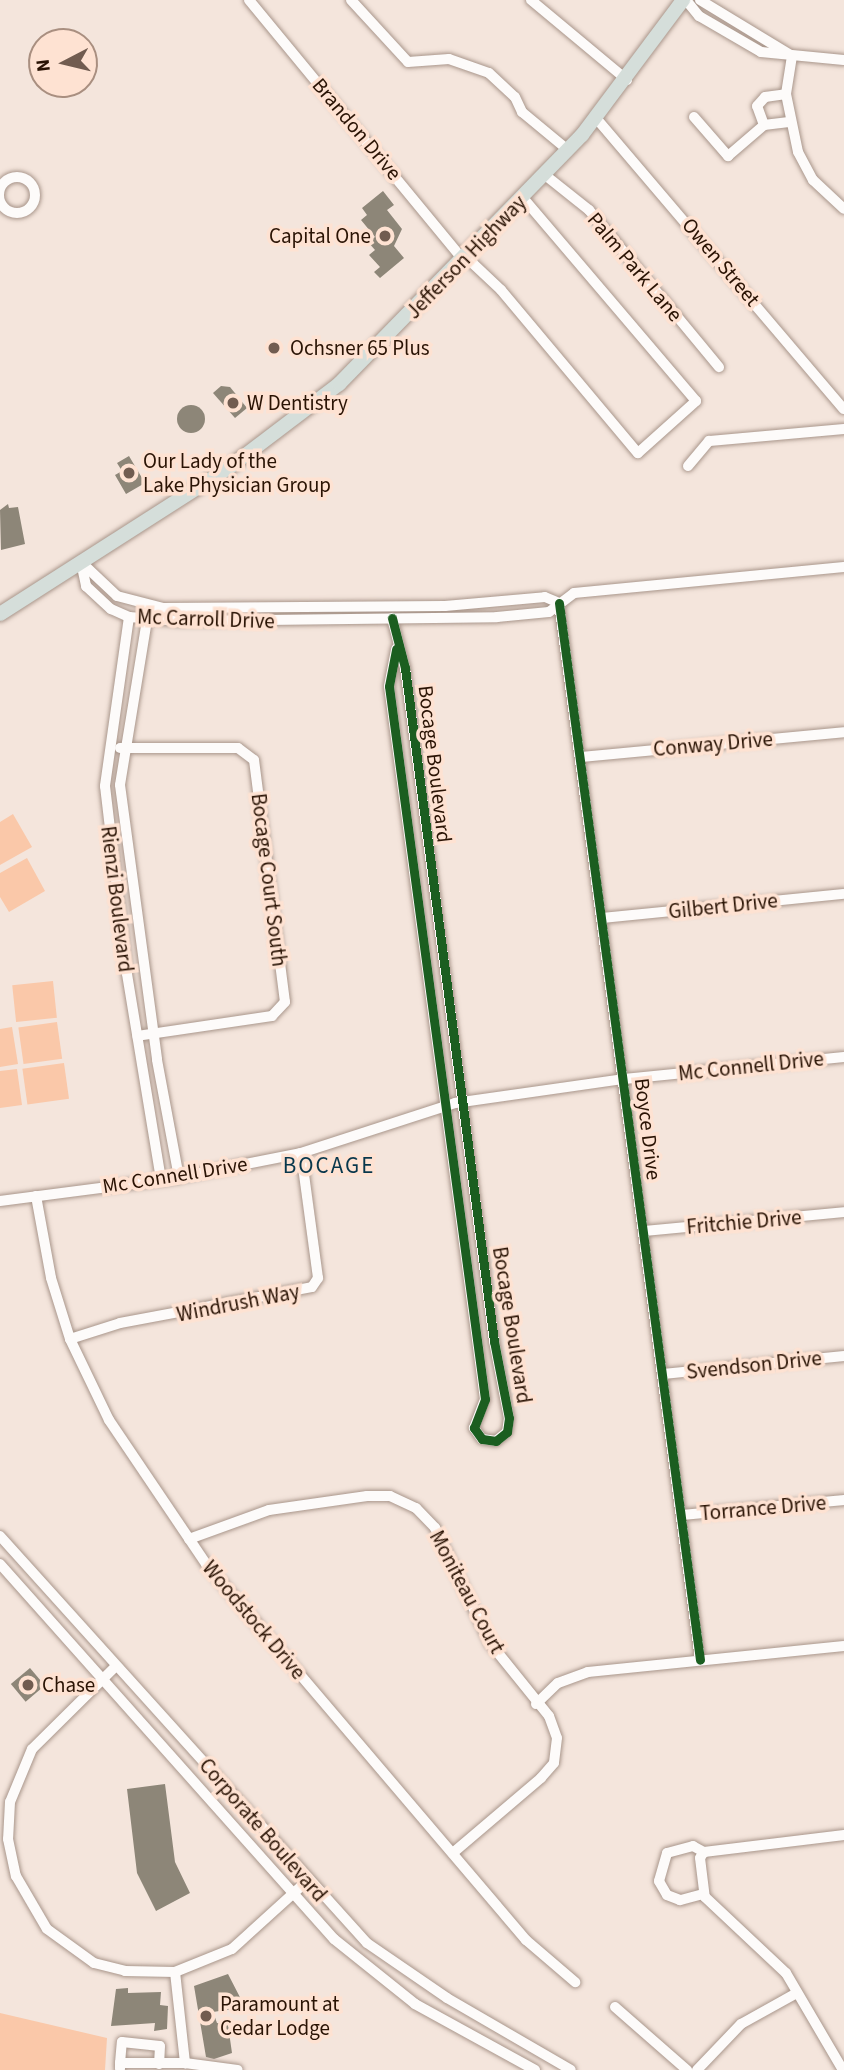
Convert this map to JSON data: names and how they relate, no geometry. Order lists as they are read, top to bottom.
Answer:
{
  "streets": {
    "main road": ["Jefferson Highway"],
    "street": [
      "Brandon Drive",
      "Owen Street",
      "Palm Park Lane",
      "Mc Carroll Drive",
      "Conway Drive",
      "Bocage Boulevard",
      "Bocage Court South",
      "Rienzi Boulevard",
      "Gilbert Drive",
      "Mc Connell Drive",
      "Boyce Drive",
      "Fritchie Drive",
      "Windrush Way",
      "Svendson Drive",
      "Torrance Drive",
      "Moniteau Court",
      "Woodstock Drive",
      "Corporate Boulevard"
    ]
  },
  "crossings": [
    ["Brandon Drive", "Jefferson Highway"],
    ["Jefferson Highway", "Owen Street"],
    ["Jefferson Highway", "Palm Park Lane"],
    ["Jefferson Highway", "Mc Carroll Drive"],
    ["Mc Carroll Drive", "Bocage Boulevard"],
    ["Mc Carroll Drive", "Rienzi Boulevard"],
    ["Mc Carroll Drive", "Boyce Drive"],
    ["Conway Drive", "Boyce Drive"],
    ["Bocage Boulevard", "Mc Connell Drive"],
    ["Bocage Court South", "Rienzi Boulevard"],
    ["Rienzi Boulevard", "Mc Connell Drive"],
    ["Gilbert Drive", "Boyce Drive"],
    ["Mc Connell Drive", "Boyce Drive"],
    ["Mc Connell Drive", "Windrush Way"],
    ["Mc Connell Drive", "Woodstock Drive"],
    ["Boyce Drive", "Fritchie Drive"],
    ["Boyce Drive", "Svendson Drive"],
    ["Boyce Drive", "Torrance Drive"],
    ["Windrush Way", "Woodstock Drive"],
    ["Moniteau Court", "Woodstock Drive"]
  ],
  "districts": ["BOCAGE"],
  "places": [
    "Capital One",
    "Ochsner 65 Plus",
    "W Dentistry",
    "Our Lady of the Lake Physician Group",
    "Chase",
    "Paramount at Cedar Lodge"
  ],
  "north": "left"
}
